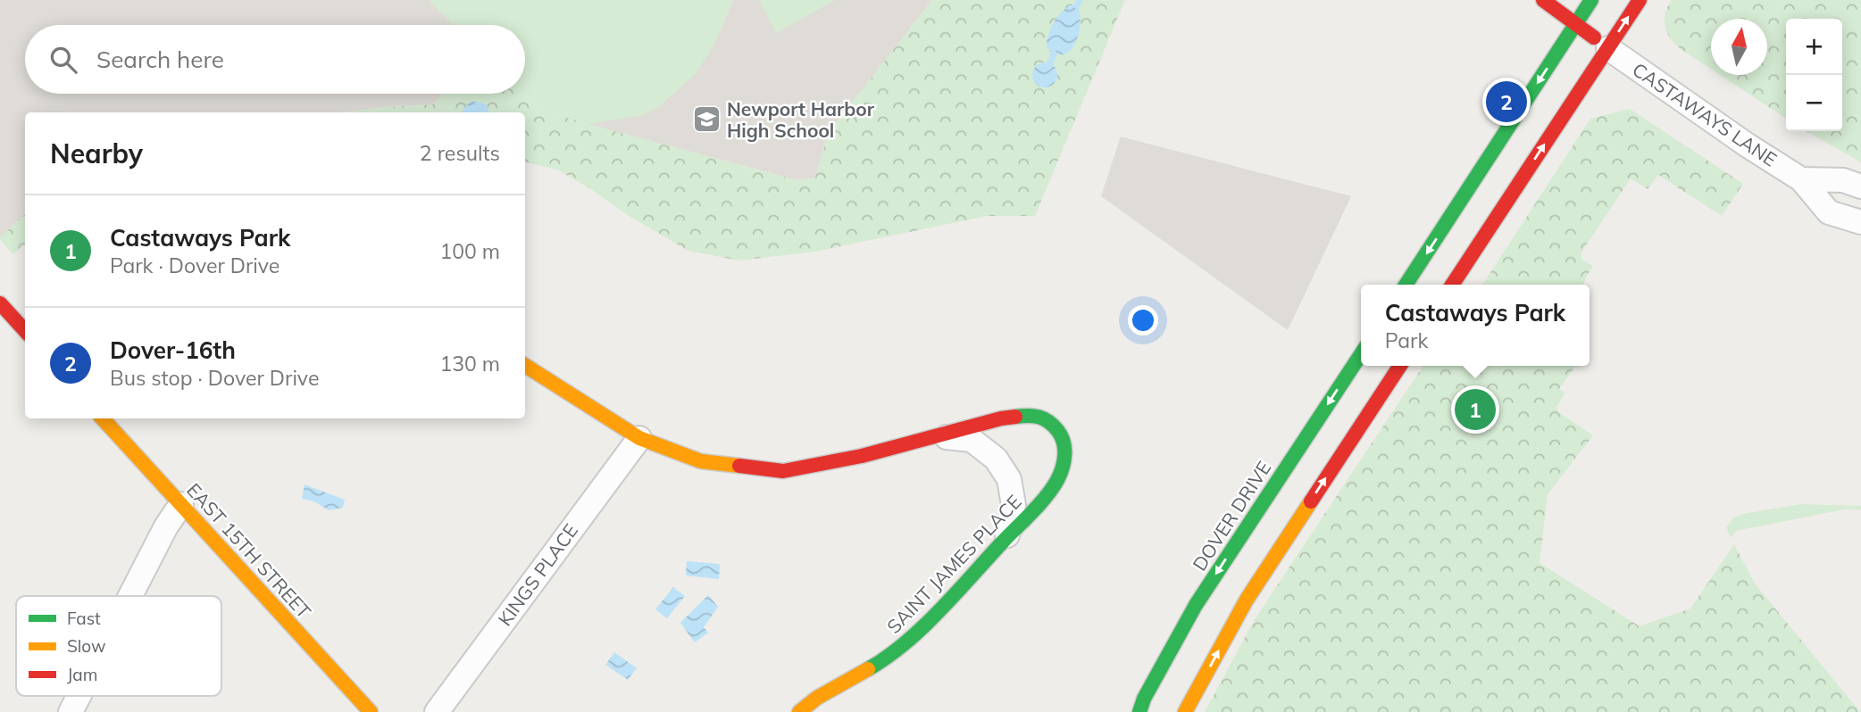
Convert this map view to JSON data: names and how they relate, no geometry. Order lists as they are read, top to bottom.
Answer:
{
  "streets": {
    "street": [
      "CASTAWAYS LANE",
      "DOVER DRIVE",
      "EAST 15TH STREET",
      "SAINT JAMES PLACE",
      "KINGS PLACE"
    ]
  },
  "places": {
    "school or university": ["Newport Harbor High School"]
  },
  "legend": ["Fast", "Slow", "Jam"],
  "north": "top",
  "page": {
    "map_buttons": ["+", "−"],
    "search": "Search here",
    "pins": ["2", "1"],
    "heading": ["Nearby", "2 results"],
    "list": [
      {
        "mark": "1",
        "name": "Castaways Park",
        "note": "Park · Dover Drive",
        "value": "100 m"
      },
      {
        "mark": "2",
        "name": "Dover-16th",
        "note": "Bus stop · Dover Drive",
        "value": "130 m"
      }
    ],
    "popup": ["Castaways Park", "Park"]
  }
}
